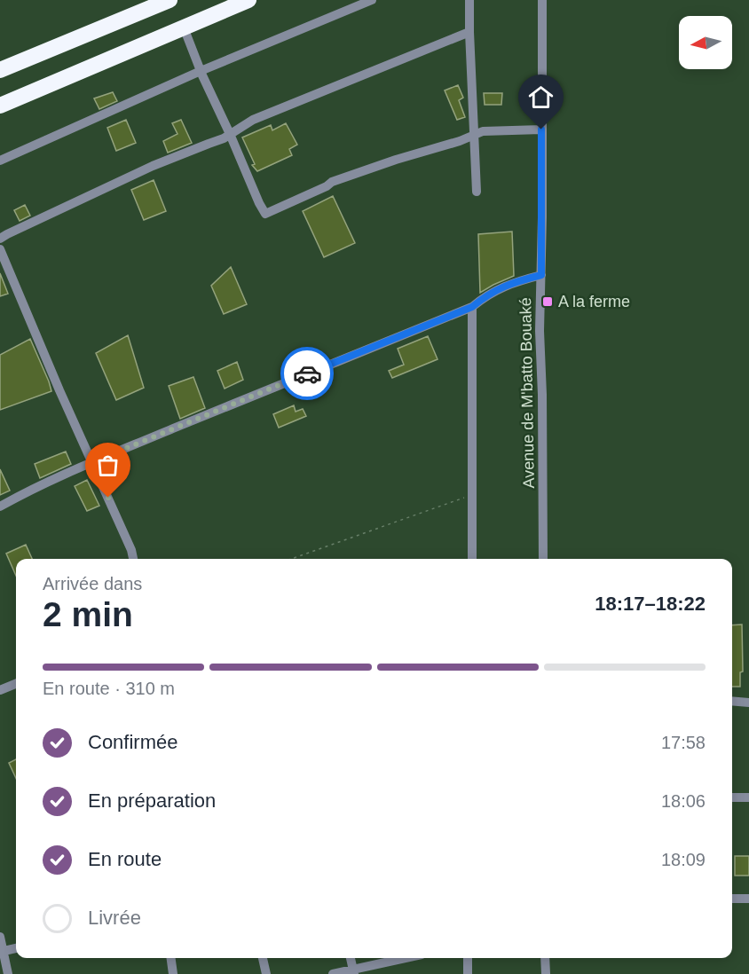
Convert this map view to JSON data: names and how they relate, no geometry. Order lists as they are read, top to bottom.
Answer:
{
  "streets": {
    "street": ["Avenue de M'batto Bouaké"]
  },
  "places": {
    "transit": ["A la ferme"]
  },
  "north": "left",
  "page": {
    "heading": ["2 min", "Arrivée dans", "18:17–18:22"],
    "bar": "En route · 310 m",
    "list": [
      ["Confirmée", "17:58"],
      ["En préparation", "18:06"],
      ["En route", "18:09"],
      "Livrée"
    ]
  }
}
